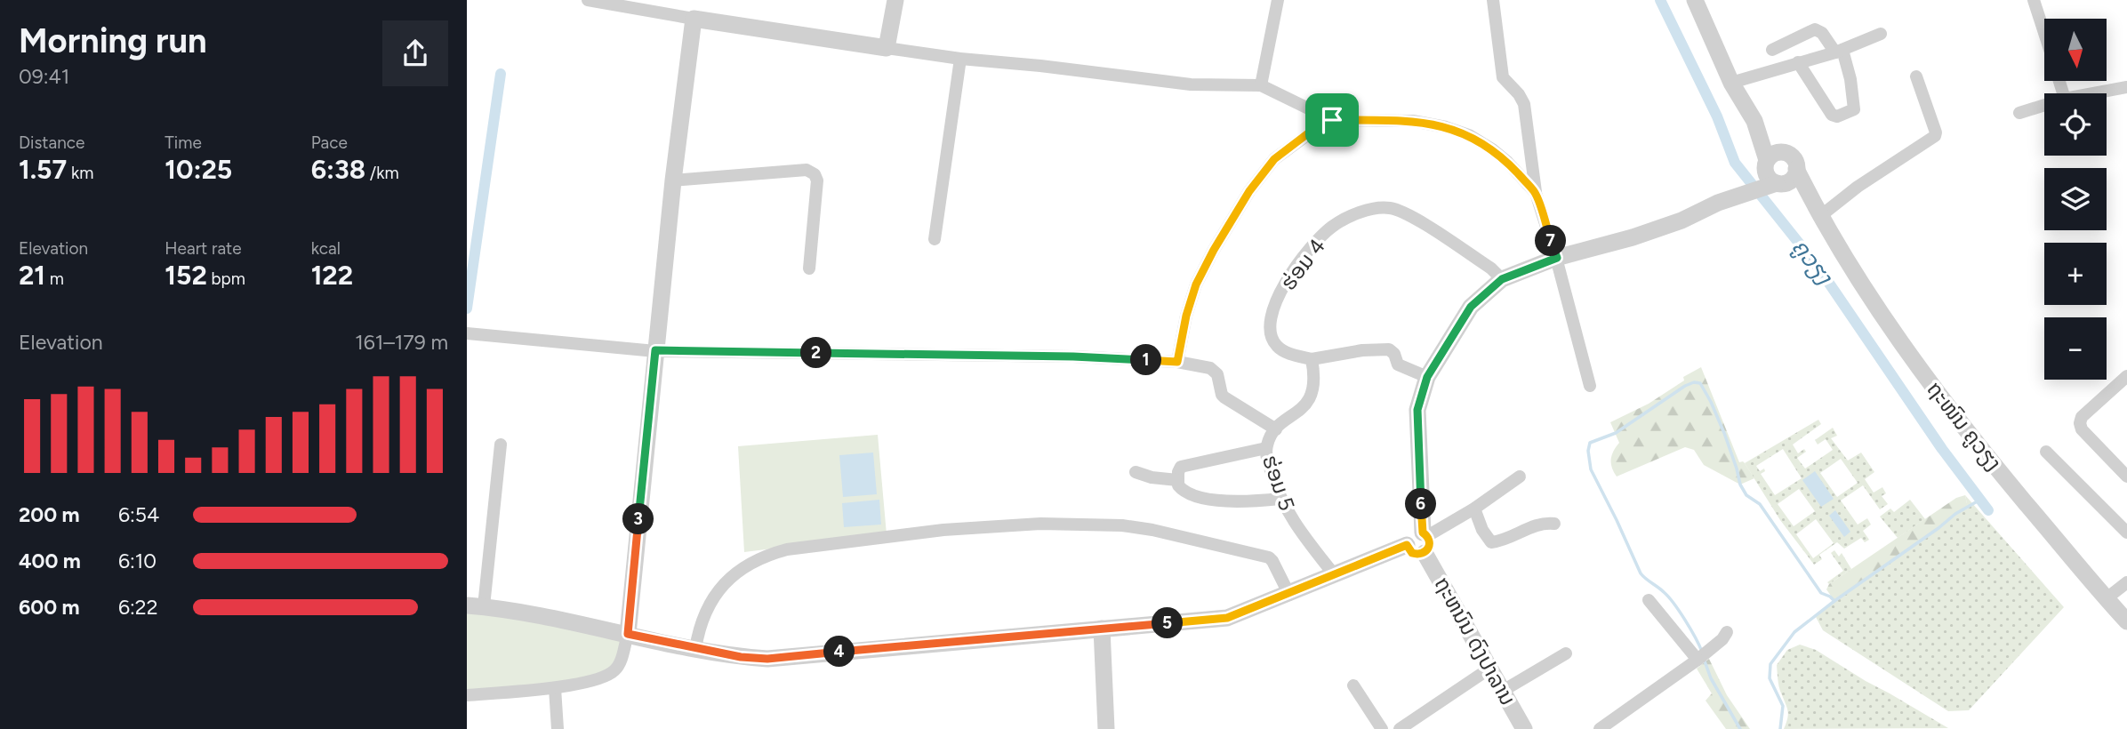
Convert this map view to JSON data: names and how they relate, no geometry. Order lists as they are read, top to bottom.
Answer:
{
  "streets": {
    "street": [
      "ຮ່ອມ 4",
      "ຖະໜົນ ຄູວຽງ",
      "ຮ່ອມ 5",
      "ຖະຫນົນ ດົງປາລານ"
    ]
  },
  "crossings": [
    ["ຮ່ອມ 4", "ຮ່ອມ 5"],
    ["ຮ່ອມ 4", "ຖະຫນົນ ດົງປາລານ"],
    ["ຖະໜົນ ຄູວຽງ", "ຖະຫນົນ ດົງປາລານ"]
  ],
  "water": ["ຄູວຽງ"],
  "north": "bottom",
  "page": {
    "heading": ["Morning run", "09:41"],
    "map_buttons": ["+", "−"],
    "stats": [
      ["Distance", "1.57 km"],
      ["Time", "10:25"],
      ["Pace", "6:38 /km"],
      ["Elevation", "21 m"],
      ["Heart rate", "152 bpm"],
      ["kcal", "122"]
    ],
    "pins": [
      "7",
      "2",
      "1",
      "6",
      "3",
      "5",
      "4"
    ],
    "chart": ["Elevation", "161–179 m"],
    "list": [
      {
        "name": "200 m",
        "note": "6:54"
      },
      {
        "name": "400 m",
        "note": "6:10"
      },
      {
        "name": "600 m",
        "note": "6:22"
      }
    ]
  }
}
